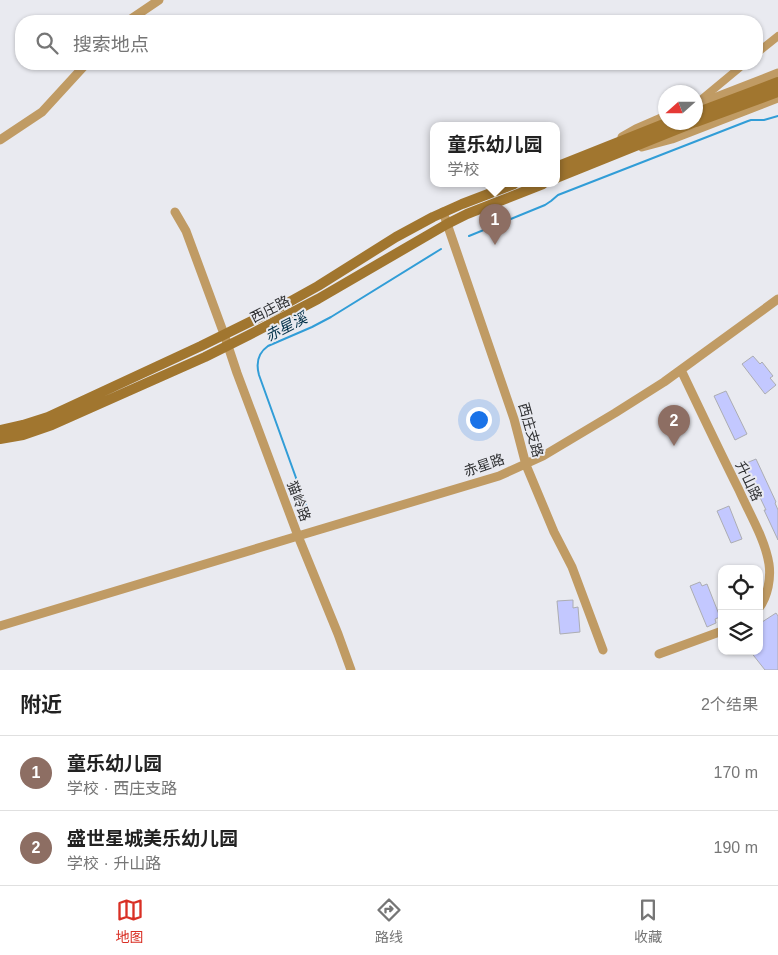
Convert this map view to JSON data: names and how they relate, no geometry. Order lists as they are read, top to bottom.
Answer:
{
  "streets": {
    "main road": ["西庄路"],
    "street": [
      "西庄支路",
      "赤星路",
      "升山路",
      "猫岭路"
    ]
  },
  "crossings": [
    ["西庄路", "西庄支路"],
    ["西庄路", "猫岭路"],
    ["西庄支路", "赤星路"],
    ["赤星路", "升山路"],
    ["赤星路", "猫岭路"]
  ],
  "water": ["赤星溪"],
  "north": "left",
  "page": {
    "search": "搜索地点",
    "popup": ["童乐幼儿园", "学校"],
    "pins": ["1", "2"],
    "heading": ["附近", "2个结果"],
    "list": [
      {
        "mark": "1",
        "name": "童乐幼儿园",
        "note": "学校 · 西庄支路",
        "value": "170 m"
      },
      {
        "mark": "2",
        "name": "盛世星城美乐幼儿园",
        "note": "学校 · 升山路",
        "value": "190 m"
      }
    ],
    "nav": ["地图", "路线", "收藏"]
  }
}
